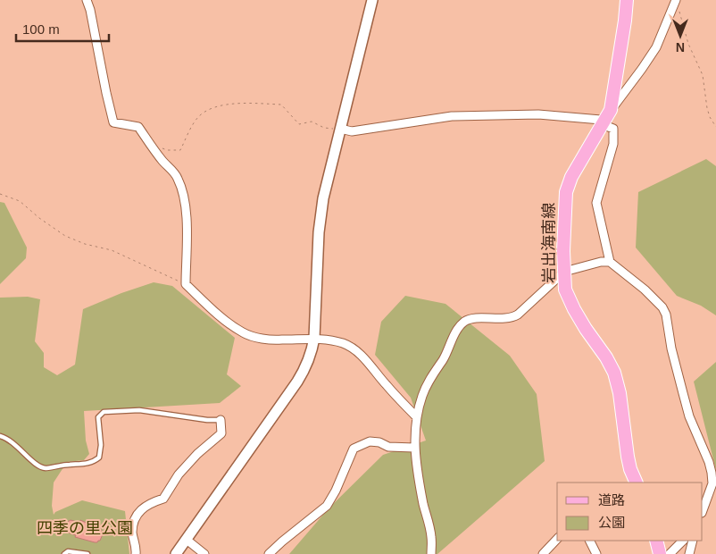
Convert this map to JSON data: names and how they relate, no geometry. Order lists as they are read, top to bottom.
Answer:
{
  "streets": {
    "main road": ["岩出海南線"]
  },
  "parks": ["四季の里公園"],
  "legend": ["道路", "公園"],
  "scale_bar": "100 m",
  "north": "bottom"
}
